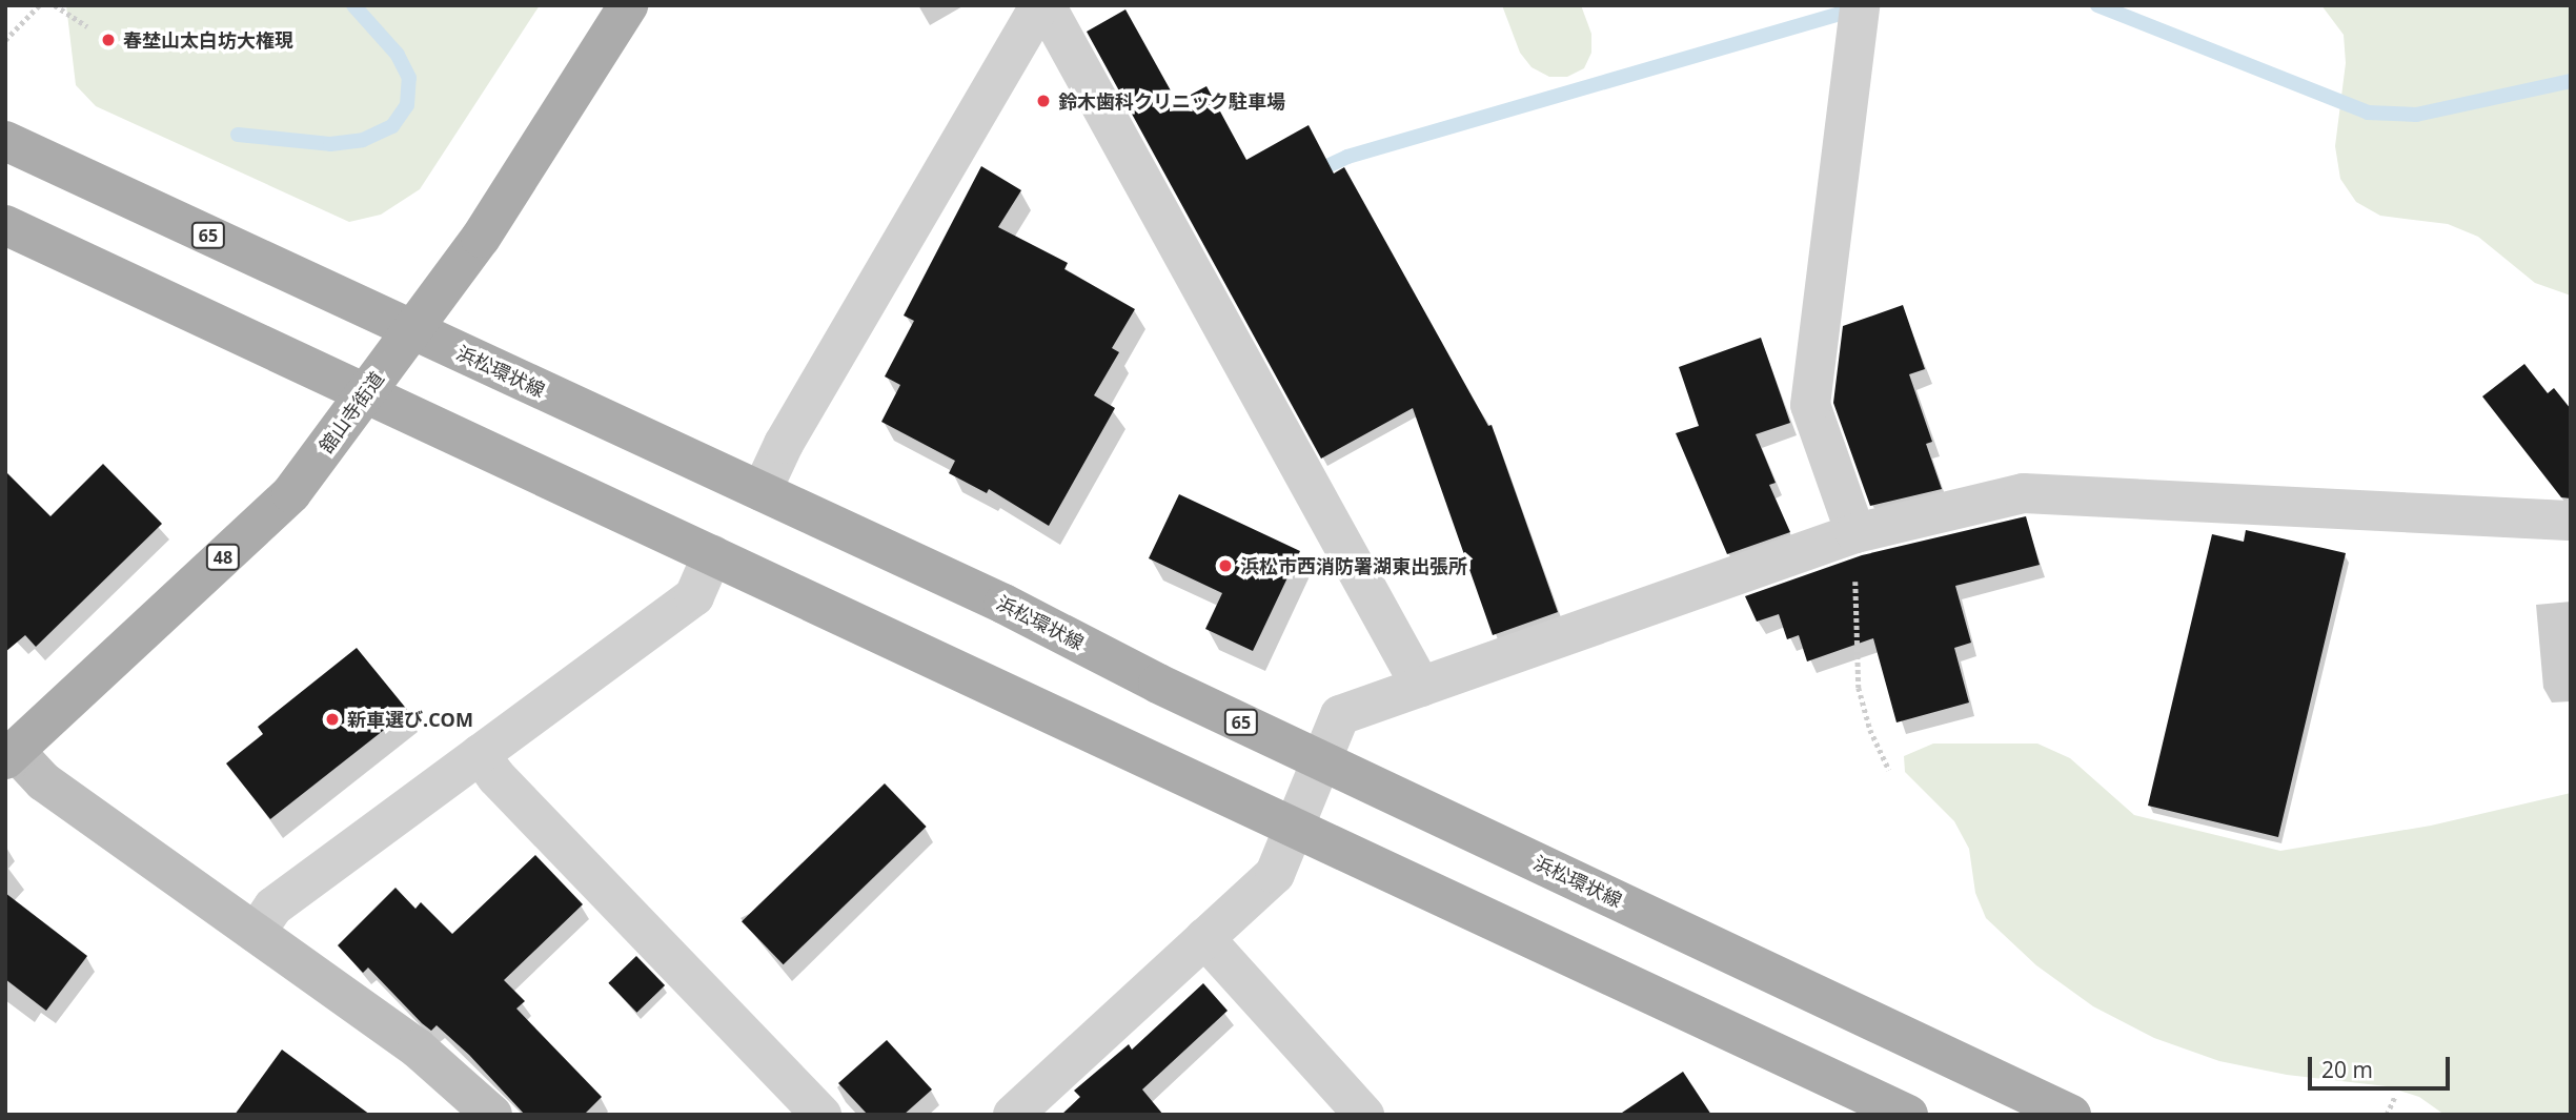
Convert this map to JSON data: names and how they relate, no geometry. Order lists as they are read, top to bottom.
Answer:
{
  "streets": {
    "main road": [
      "65",
      "浜松環状線",
      "舘山寺街道",
      "48"
    ]
  },
  "crossings": [
    ["浜松環状線", "舘山寺街道"]
  ],
  "places": [
    "春埜山太白坊大権現",
    "鈴木歯科クリニック駐車場",
    "浜松市西消防署湖東出張所",
    "新車選び.COM"
  ],
  "scale_bar": "20 m"
}
